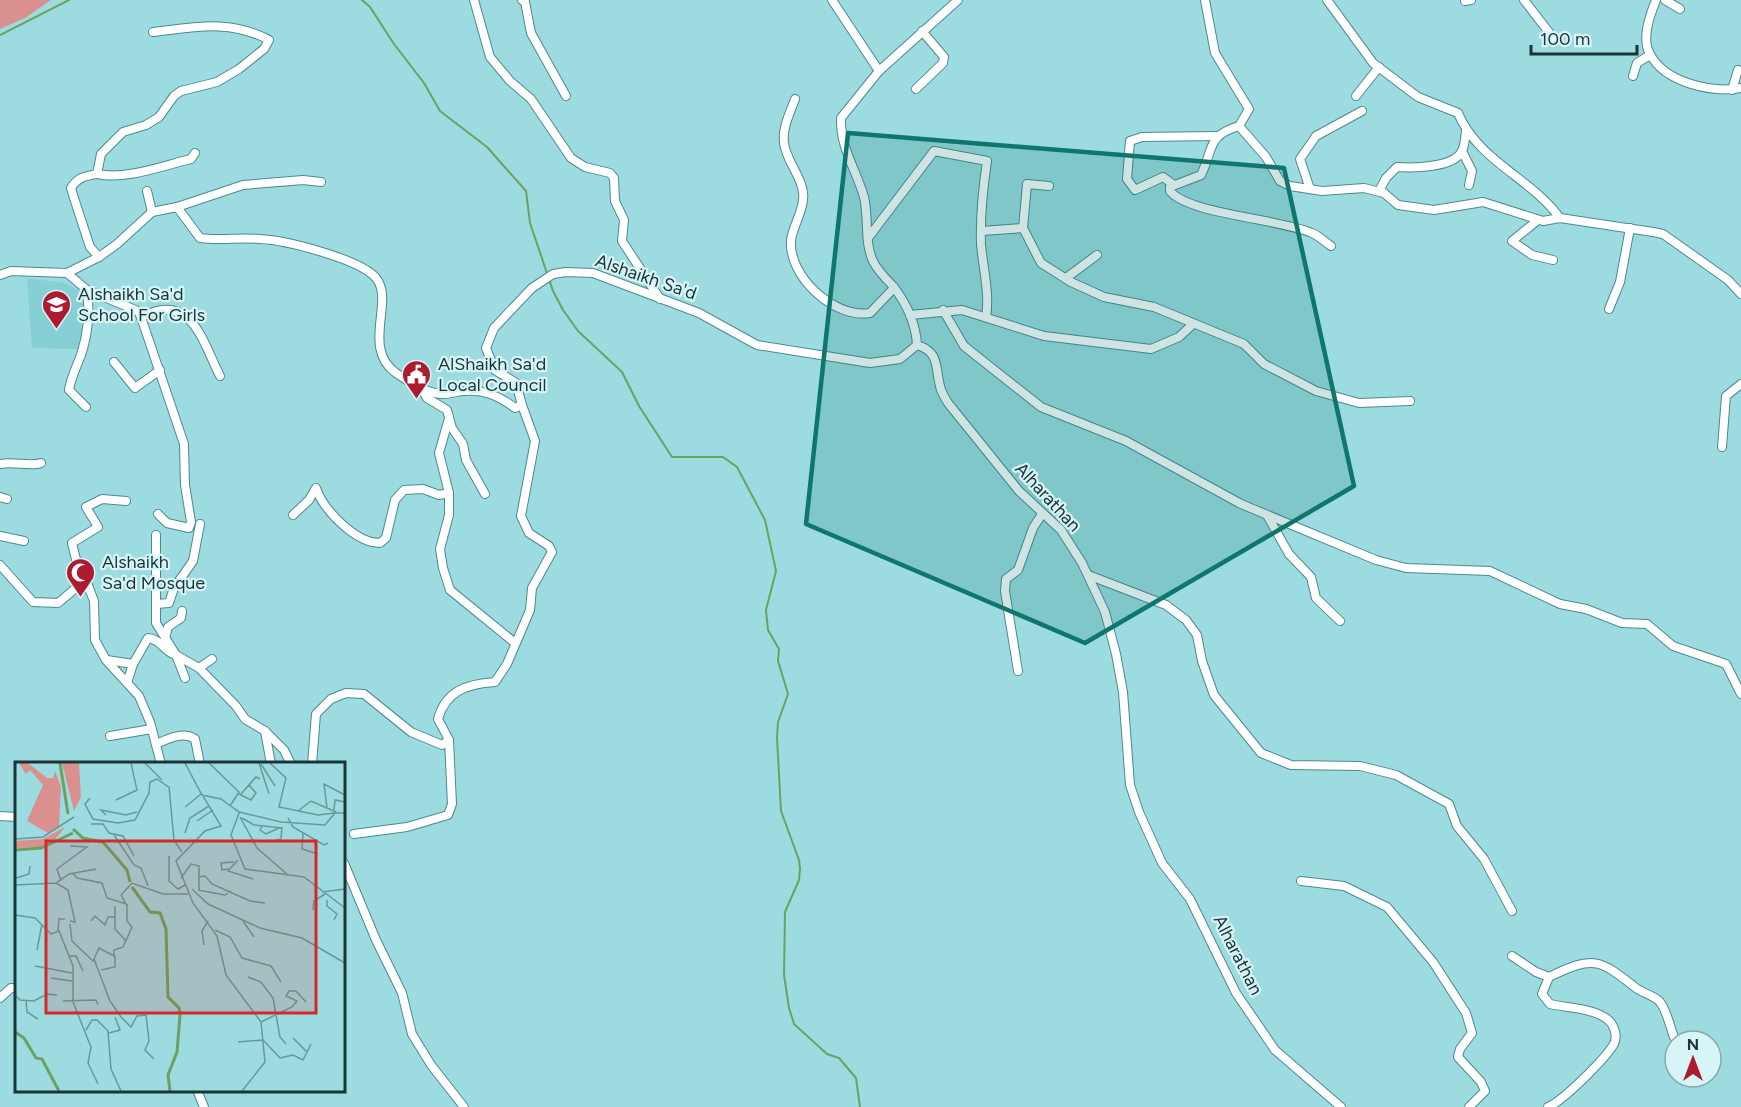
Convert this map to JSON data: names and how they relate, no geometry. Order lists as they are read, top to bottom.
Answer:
{
  "streets": {
    "street": ["Alshaikh Sa'd", "Alharathan"]
  },
  "crossings": [
    ["Alshaikh Sa'd", "Alharathan"]
  ],
  "places": {
    "school or university": ["Alshaikh Sa'd School For Girls"],
    "public building": ["AlShaikh Sa'd Local Council"],
    "mosque": ["Alshaikh Sa'd Mosque"]
  },
  "scale_bar": "100 m",
  "north": "top"
}
